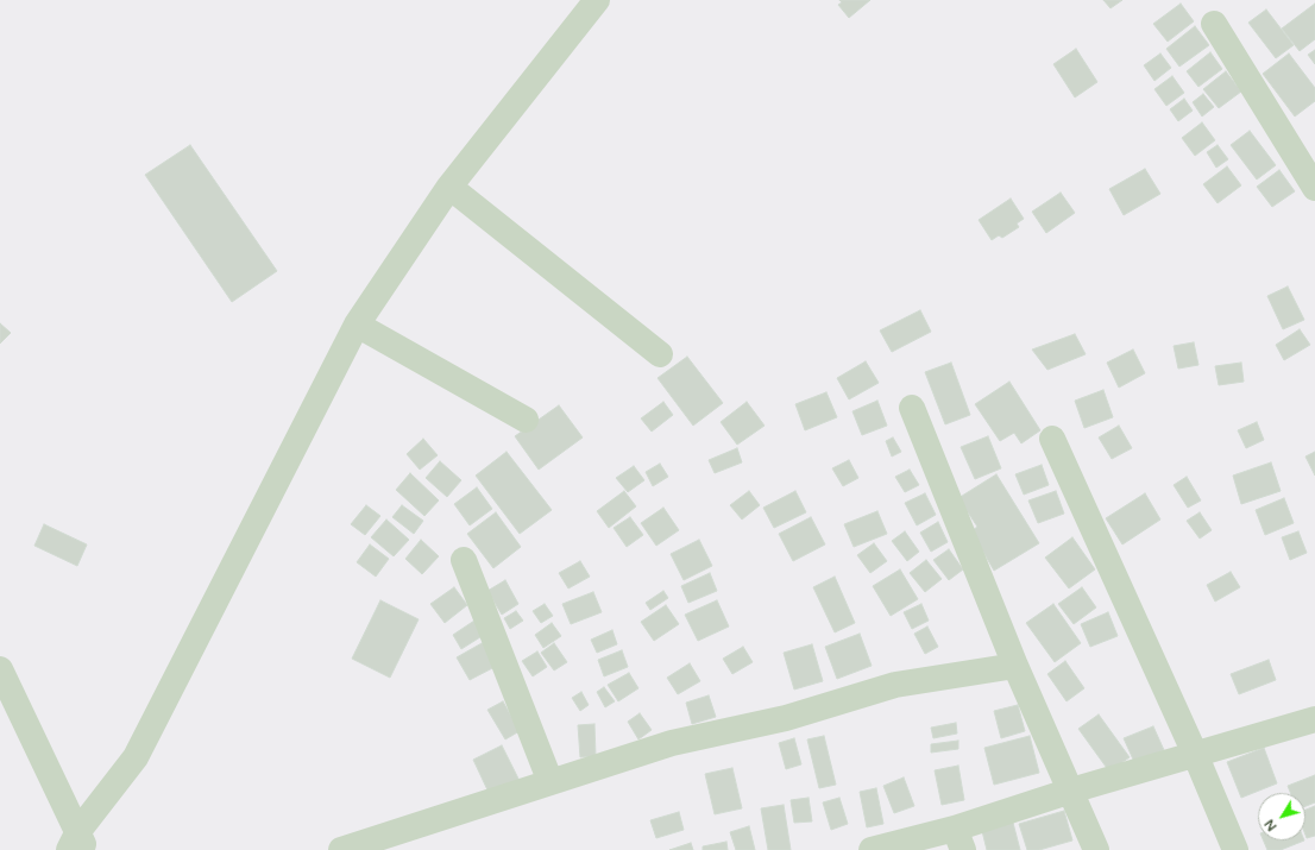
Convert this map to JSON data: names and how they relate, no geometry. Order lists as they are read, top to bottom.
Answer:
{
  "north": "bottom left"
}
